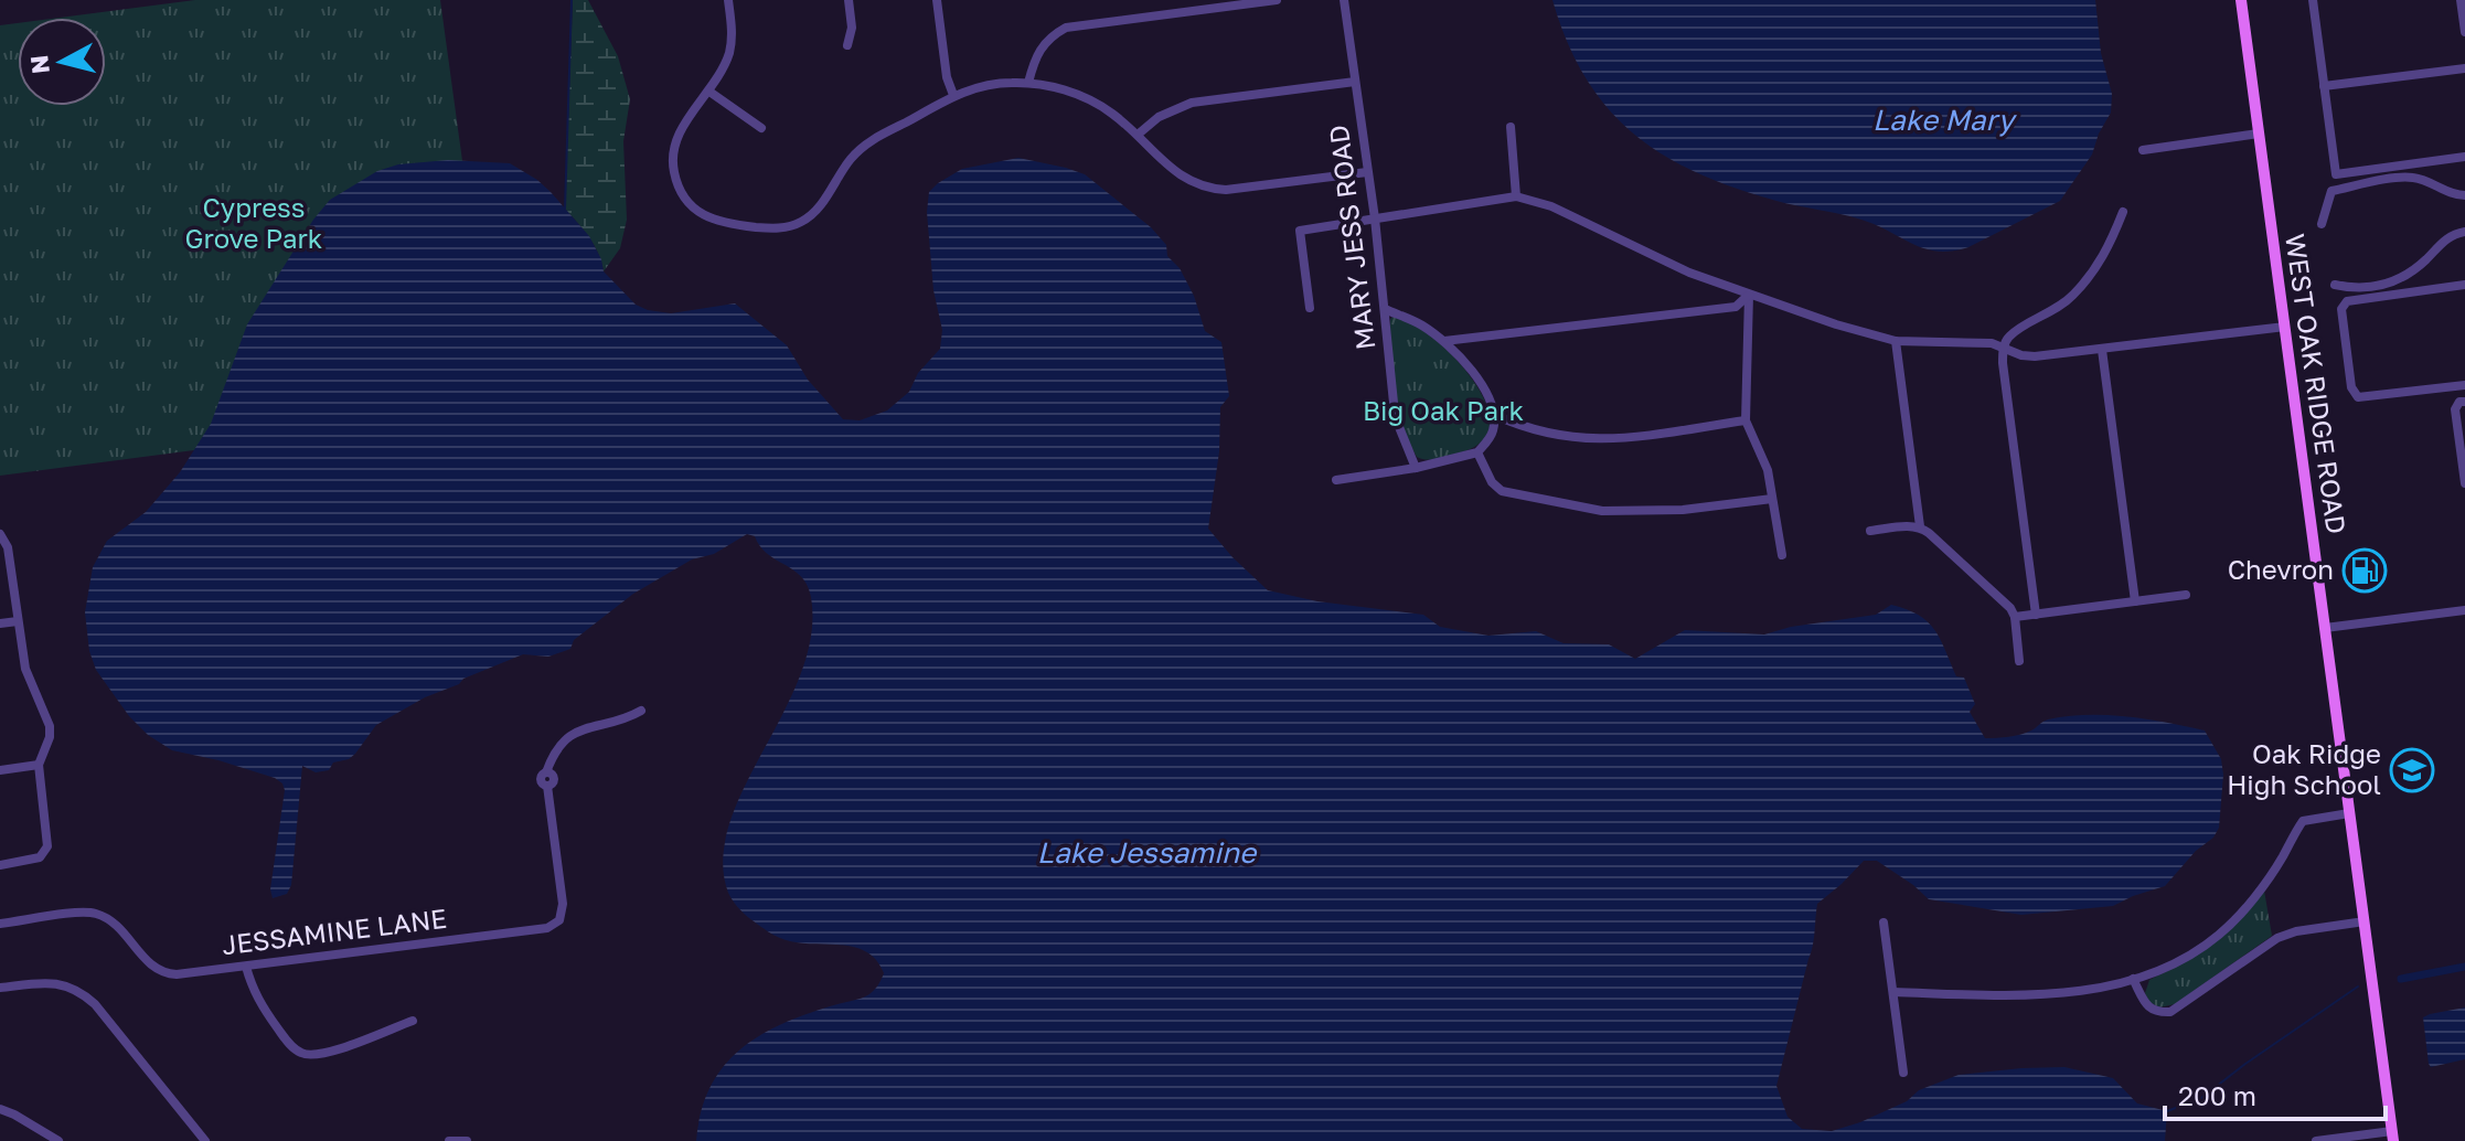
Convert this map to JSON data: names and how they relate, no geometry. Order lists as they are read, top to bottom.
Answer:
{
  "streets": {
    "main road": ["WEST OAK RIDGE ROAD"],
    "street": ["MARY JESS ROAD", "JESSAMINE LANE"]
  },
  "water": ["Lake Mary", "Lake Jessamine"],
  "parks": ["Cypress Grove Park", "Big Oak Park"],
  "places": {
    "fuel station": ["Chevron"],
    "school or university": ["Oak Ridge High School"]
  },
  "scale_bar": "200 m",
  "north": "left"
}
